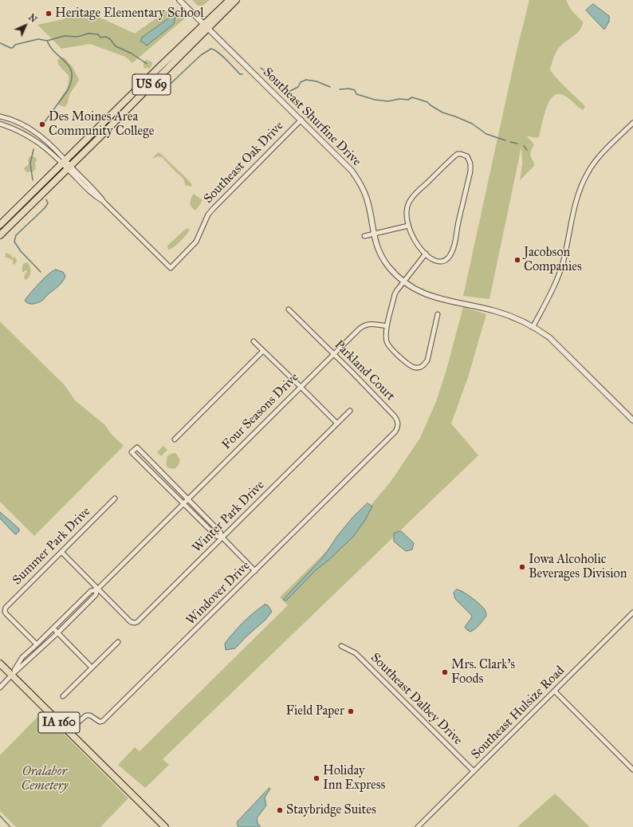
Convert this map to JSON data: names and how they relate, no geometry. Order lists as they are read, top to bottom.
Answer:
{
  "streets": {
    "main road": ["US 69", "IA 160"],
    "street": [
      "Southeast Shurfine Drive",
      "Southeast Oak Drive",
      "Parkland Court",
      "Four Seasons Drive",
      "Winter Park Drive",
      "Summer Park Drive",
      "Windover Drive",
      "Southeast Dalbey Drive",
      "Southeast Hulsize Road"
    ]
  },
  "crossings": [
    ["US 69", "Southeast Shurfine Drive"],
    ["US 69", "Southeast Oak Drive"],
    ["Southeast Shurfine Drive", "Southeast Oak Drive"],
    ["Parkland Court", "Four Seasons Drive"],
    ["Parkland Court", "Windover Drive"],
    ["Four Seasons Drive", "Winter Park Drive"],
    ["Four Seasons Drive", "Summer Park Drive"],
    ["Four Seasons Drive", "IA 160"],
    ["Windover Drive", "IA 160"],
    ["Southeast Dalbey Drive", "Southeast Hulsize Road"]
  ],
  "parks": ["Oralabor Cemetery"],
  "places": [
    "Heritage Elementary School",
    "Des Moines Area Community College",
    "Jacobson Companies",
    "Iowa Alcoholic Beverages Division",
    "Mrs. Clark's Foods",
    "Field Paper",
    "Holiday Inn Express",
    "Staybridge Suites"
  ],
  "north": "top right"
}
